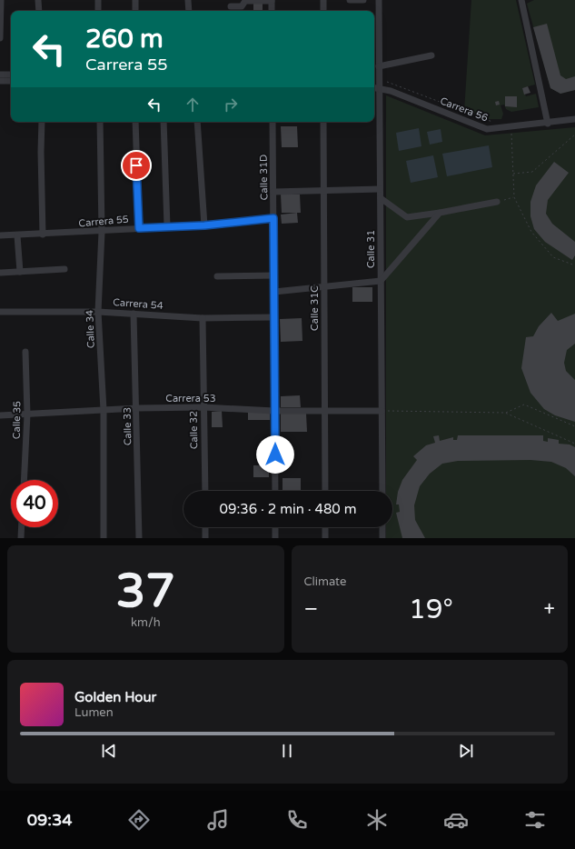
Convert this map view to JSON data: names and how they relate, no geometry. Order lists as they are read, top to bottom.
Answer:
{
  "streets": {
    "street": [
      "Carrera 56",
      "Calle 31D",
      "Carrera 55",
      "Calle 31",
      "Carrera 54",
      "Calle 31C",
      "Calle 34",
      "Carrera 53",
      "Calle 35",
      "Calle 33",
      "Calle 32"
    ]
  },
  "crossings": [
    ["Carrera 56", "Calle 31"],
    ["Calle 31D", "Carrera 55"],
    ["Calle 31D", "Carrera 54"],
    ["Calle 31D", "Carrera 53"],
    ["Carrera 55", "Calle 34"],
    ["Calle 31", "Carrera 53"],
    ["Carrera 54", "Calle 34"],
    ["Carrera 54", "Calle 33"],
    ["Carrera 54", "Calle 32"],
    ["Calle 31C", "Carrera 53"],
    ["Calle 34", "Carrera 53"],
    ["Carrera 53", "Calle 35"],
    ["Carrera 53", "Calle 33"],
    ["Carrera 53", "Calle 32"]
  ],
  "page": {
    "turn": ["260 m", "Carrera 55"],
    "limit": "40",
    "trip": "09:36 · 2 min · 480 m",
    "tile": [
      ["37", "km/h"],
      "Climate"
    ],
    "heat": ["−", "19°", "+"],
    "song": ["Golden Hour", "Lumen"],
    "tabs": "09:34"
  }
}
